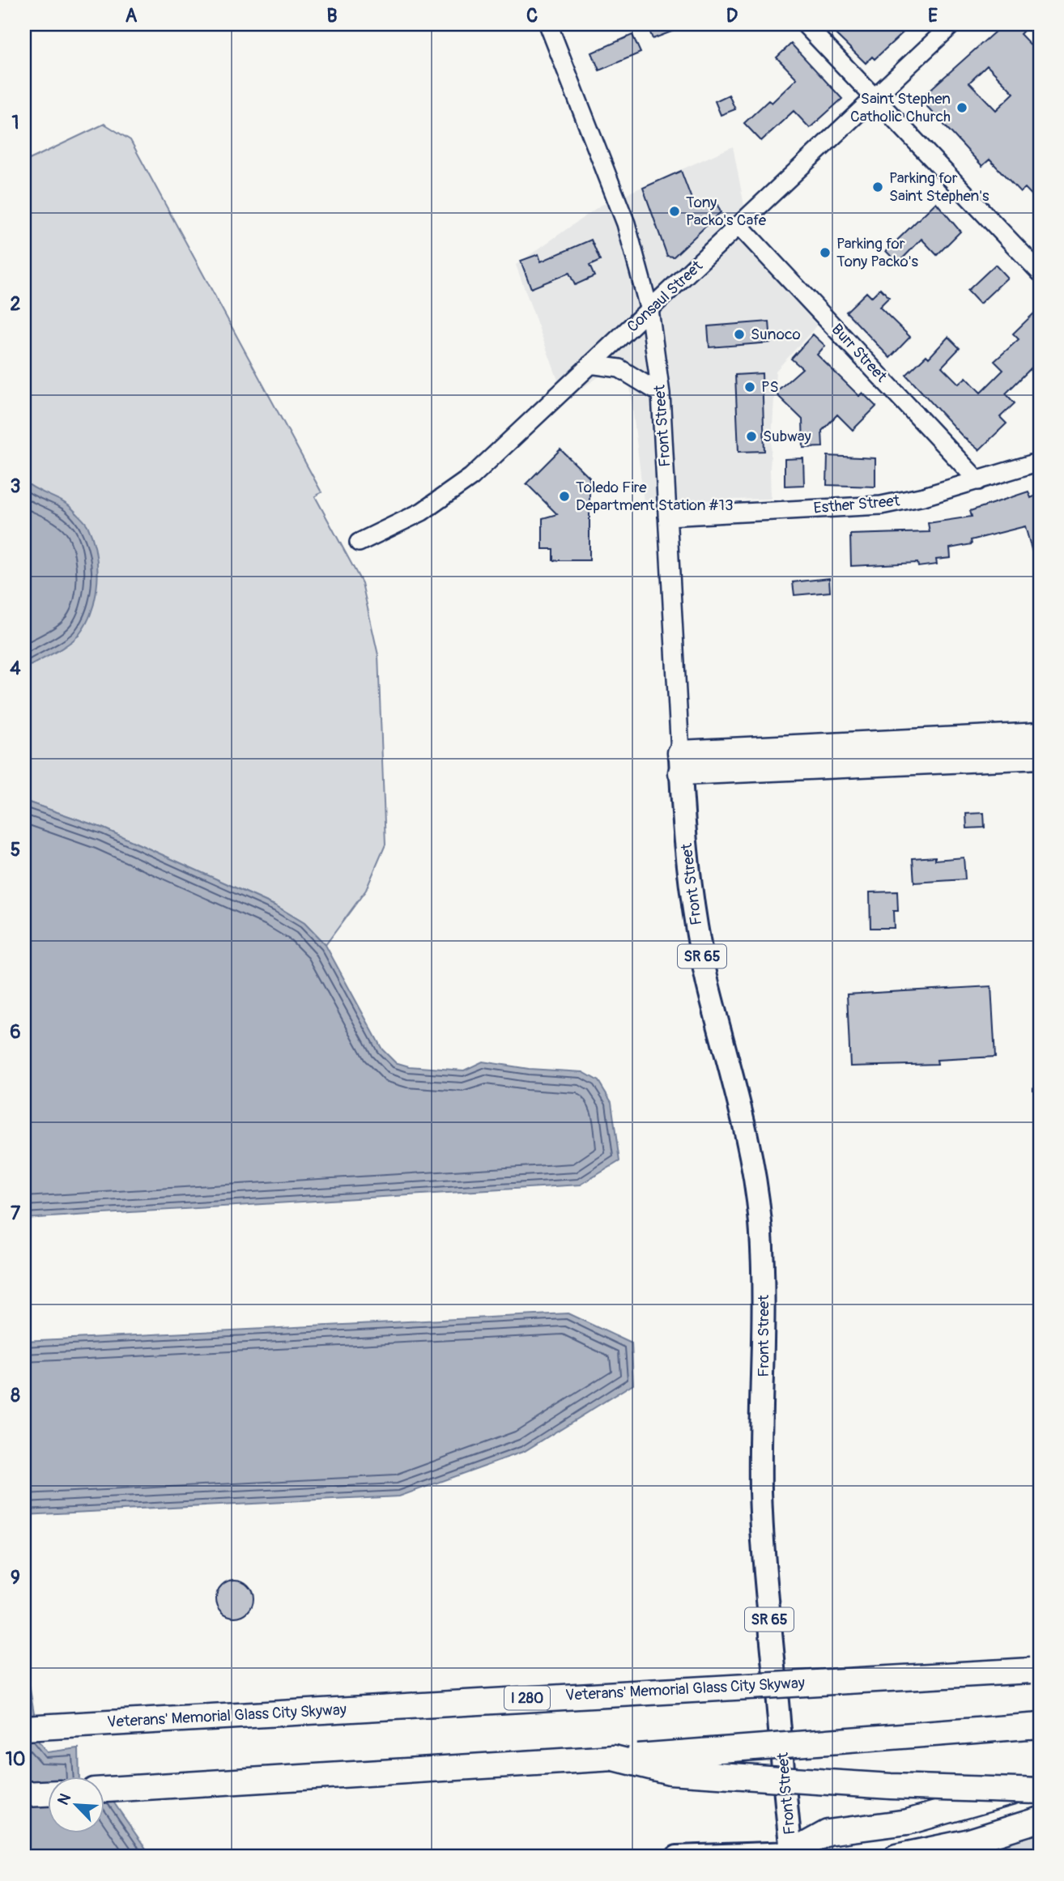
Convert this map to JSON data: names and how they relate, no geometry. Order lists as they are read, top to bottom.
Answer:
{
  "streets": {
    "highway": ["Veterans' Memorial Glass City Skyway", "I 280"],
    "main road": ["Front Street", "SR 65"],
    "street": ["Consaul Street", "Burr Street", "Esther Street"]
  },
  "crossings": [
    ["Consaul Street", "Burr Street"],
    ["Consaul Street", "Front Street"],
    ["Burr Street", "Esther Street"],
    ["Front Street", "Esther Street"]
  ],
  "places": [
    "Saint Stephen Catholic Church",
    "Parking for Saint Stephen's",
    "Tony Packo's Cafe",
    "Parking for Tony Packo's",
    "Sunoco",
    "PS",
    "Subway",
    "Toledo Fire Department Station #13"
  ],
  "north": "top left",
  "grid": {
    "columns": [
      "A",
      "B",
      "C",
      "D",
      "E"
    ],
    "rows": [
      "1",
      "2",
      "3",
      "4",
      "5",
      "6",
      "7",
      "8",
      "9",
      "10"
    ]
  }
}
